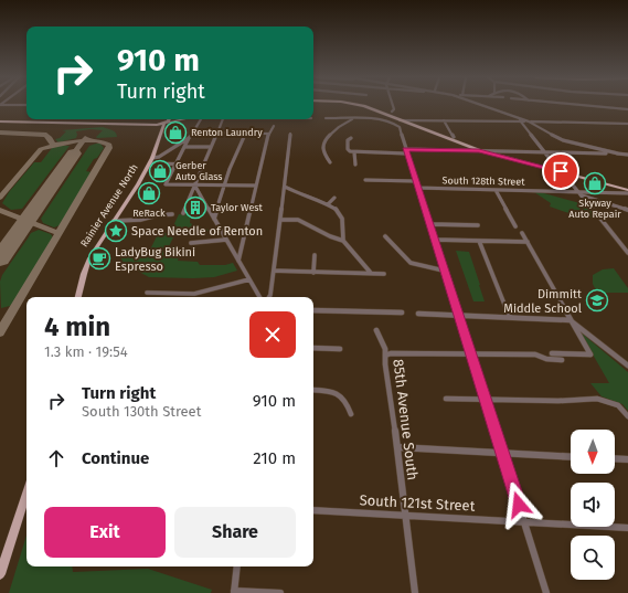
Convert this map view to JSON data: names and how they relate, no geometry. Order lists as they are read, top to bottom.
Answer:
{
  "streets": {
    "main road": ["Rainier Avenue North"],
    "street": ["South 128th Street", "85th Avenue South", "South 121st Street"]
  },
  "crossings": [
    ["85th Avenue South", "South 121st Street"]
  ],
  "places": {
    "shop": [
      "Renton Laundry",
      "Gerber Auto Glass",
      "Skyway Auto Repair",
      "ReRack"
    ],
    "building": ["Taylor West"],
    "place": ["Space Needle of Renton"],
    "cafe": ["LadyBug Bikini Espresso"],
    "school or university": ["Dimmitt Middle School"]
  },
  "north": "bottom",
  "page": {
    "turn": ["910 m", "Turn right"],
    "heading": ["4 min", "1.3 km · 19:54"],
    "list": [
      {
        "name": "Turn right",
        "note": "South 130th Street",
        "value": "910 m"
      },
      {
        "name": "Continue",
        "value": "210 m"
      }
    ],
    "buttons": ["Exit", "Share"]
  }
}
